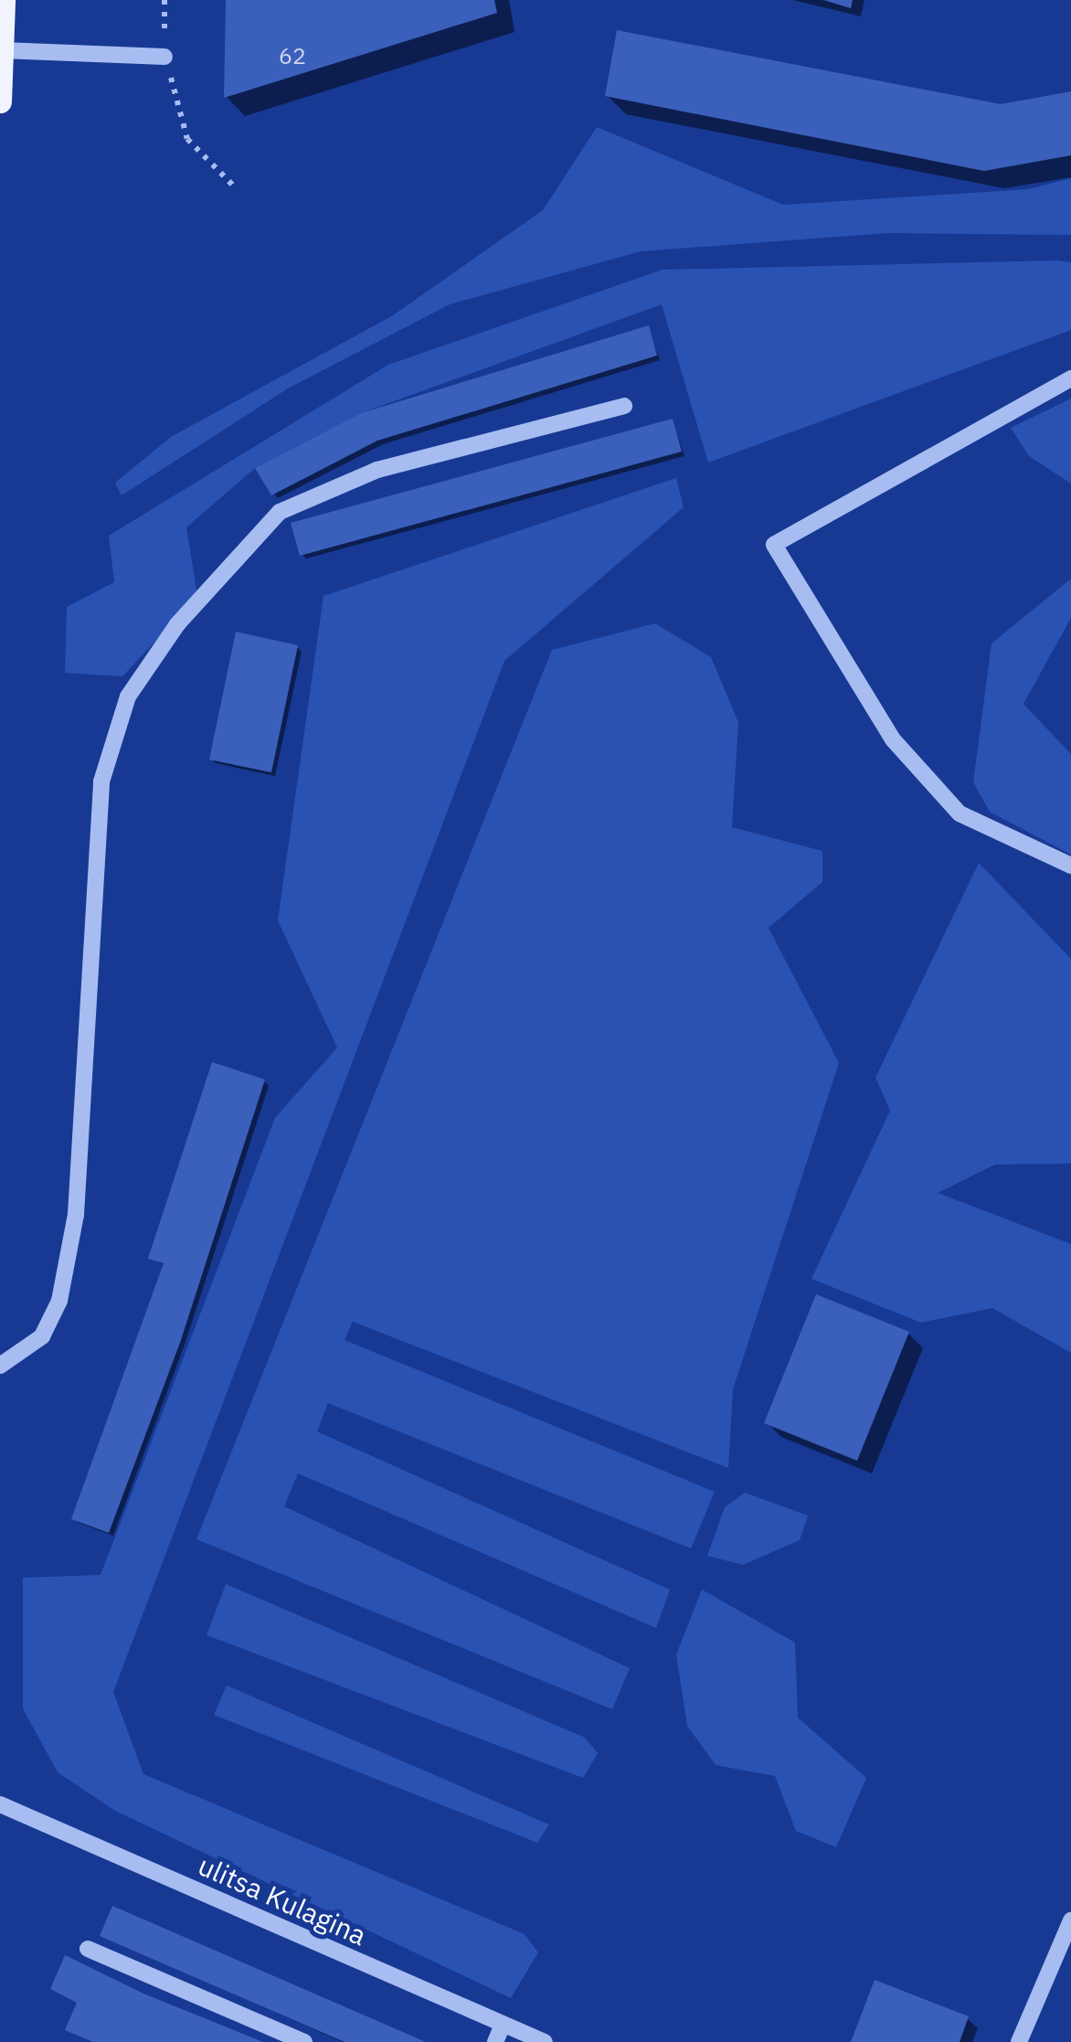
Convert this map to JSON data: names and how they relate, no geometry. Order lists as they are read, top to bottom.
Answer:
{
  "streets": {
    "street": ["ulitsa Kulagina"]
  },
  "house_numbers": ["62"]
}
